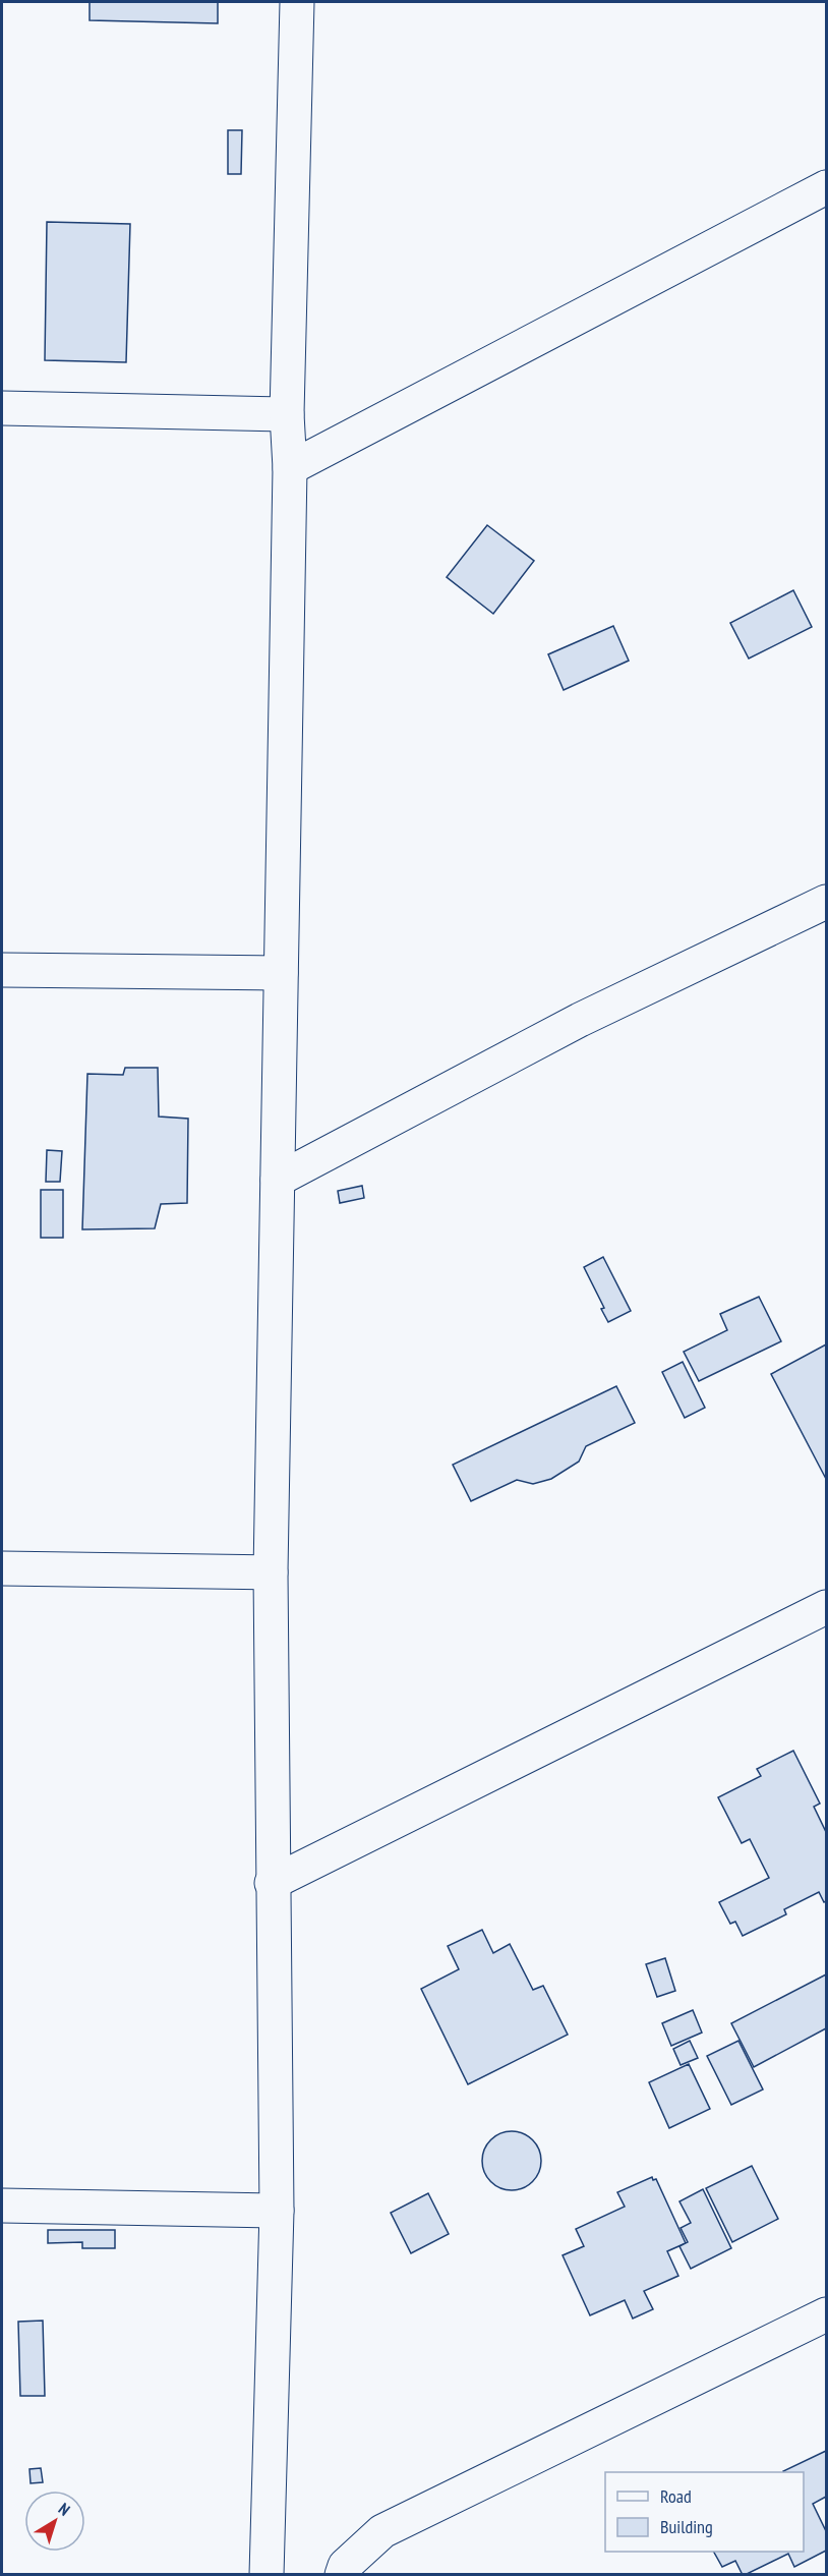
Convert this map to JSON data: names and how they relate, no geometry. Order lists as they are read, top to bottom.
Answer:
{
  "legend": ["Road", "Building"],
  "north": "top right"
}
